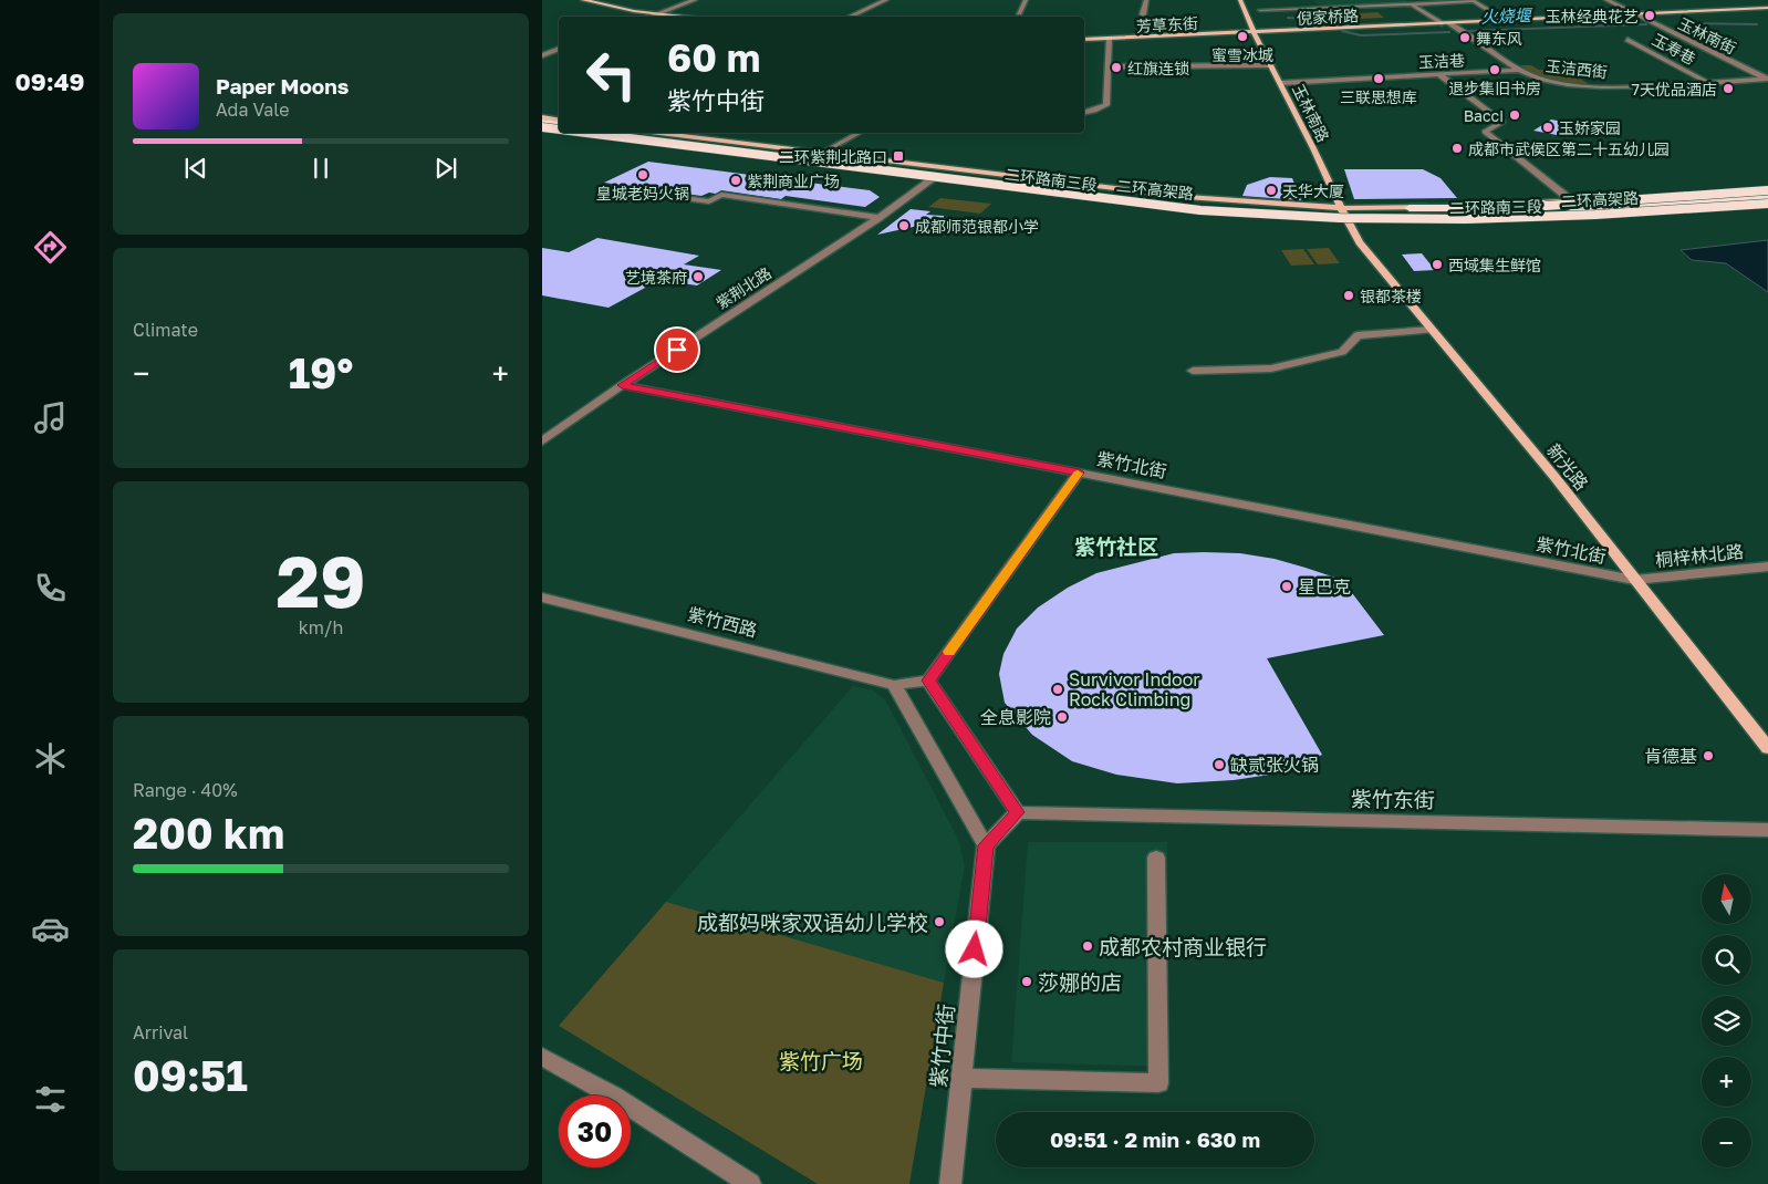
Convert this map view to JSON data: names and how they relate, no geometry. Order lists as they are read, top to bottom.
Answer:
{
  "streets": {
    "highway": ["二环高架路"],
    "main road": [
      "倪家桥路",
      "芳草东街",
      "玉林南路",
      "二环路南三段",
      "新光路"
    ],
    "street": [
      "玉林南街",
      "玉寿巷",
      "玉洁巷",
      "玉洁西街",
      "紫荆北路",
      "紫竹北街",
      "桐梓林北路",
      "紫竹西路",
      "紫竹东街",
      "紫竹中街"
    ]
  },
  "crossings": [
    ["倪家桥路", "芳草东街"],
    ["倪家桥路", "玉林南街"],
    ["倪家桥路", "玉洁巷"],
    ["倪家桥路", "玉林南路"],
    ["芳草东街", "玉林南路"],
    ["玉林南街", "玉洁西街"],
    ["玉寿巷", "玉洁西街"],
    ["玉洁巷", "玉洁西街"],
    ["玉洁巷", "玉林南路"],
    ["玉林南路", "二环路南三段"],
    ["玉林南路", "新光路"],
    ["二环路南三段", "二环高架路"],
    ["二环路南三段", "紫荆北路"],
    ["二环路南三段", "新光路"],
    ["紫荆北路", "紫竹北街"],
    ["紫竹北街", "新光路"],
    ["紫竹北街", "桐梓林北路"],
    ["新光路", "桐梓林北路"]
  ],
  "districts": ["紫竹社区"],
  "water": ["火烧堰"],
  "parks": ["紫竹广场"],
  "places": {
    "other": [
      "玉林经典花艺",
      "蜜雪冰城",
      "舞东风",
      "红旗连锁",
      "退步集旧书房",
      "三联思想库",
      "7天优品酒店",
      "Bacci",
      "玉娇家园",
      "成都市武侯区第二十五幼儿园",
      "皇城老妈火锅",
      "紫荆商业广场",
      "天华大厦",
      "成都师范银都小学",
      "西域集生鲜馆",
      "艺境茶府",
      "银都茶楼",
      "星巴克",
      "Survivor Indoor Rock Climbing",
      "全息影院",
      "肯德基",
      "缺贰张火锅",
      "成都妈咪家双语幼儿学校",
      "成都农村商业银行",
      "莎娜的店"
    ],
    "transit": ["二环紫荆北路口"]
  },
  "north": "top",
  "page": {
    "tabs": "09:49",
    "turn": ["60 m", "紫竹中街"],
    "song": ["Paper Moons", "Ada Vale"],
    "tile": [
      "Climate",
      ["29", "km/h"],
      ["Range · 40%", "200 km"],
      ["Arrival", "09:51"]
    ],
    "heat": ["−", "19°", "+"],
    "map_buttons": ["+", "−"],
    "limit": "30",
    "trip": "09:51 · 2 min · 630 m"
  }
}
